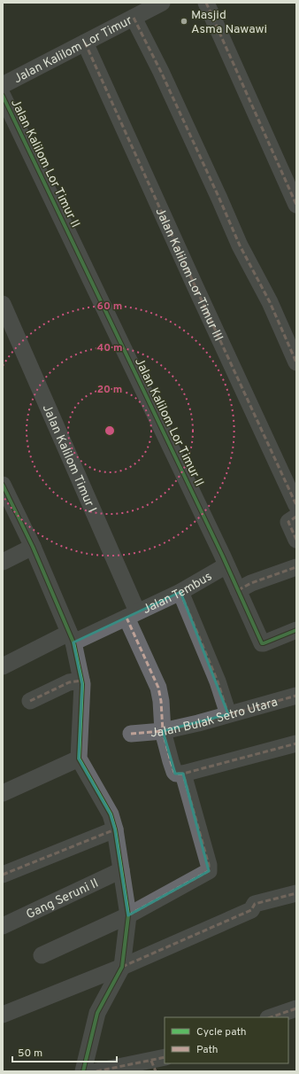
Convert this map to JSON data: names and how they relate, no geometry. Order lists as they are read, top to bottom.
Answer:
{
  "streets": {
    "street": [
      "Jalan Kalilom Lor Timur",
      "Jalan Kalilom Lor Timur II",
      "Jalan Kalilom Lor Timur III",
      "Jalan Kalilom Timur I",
      "Jalan Tembus",
      "Jalan Bulak Setro Utara",
      "Gang Seruni II"
    ]
  },
  "crossings": [
    ["Jalan Kalilom Lor Timur", "Jalan Kalilom Lor Timur III"],
    ["Jalan Kalilom Lor Timur II", "Jalan Tembus"],
    ["Jalan Kalilom Timur I", "Jalan Tembus"],
    ["Jalan Kalilom Timur I", "Jalan Bulak Setro Utara"]
  ],
  "places": ["Masjid Asma Nawawi"],
  "legend": ["Cycle path", "Path"],
  "scale_bar": "50 m",
  "rings": ["60 m", "40 m", "20 m"]
}
